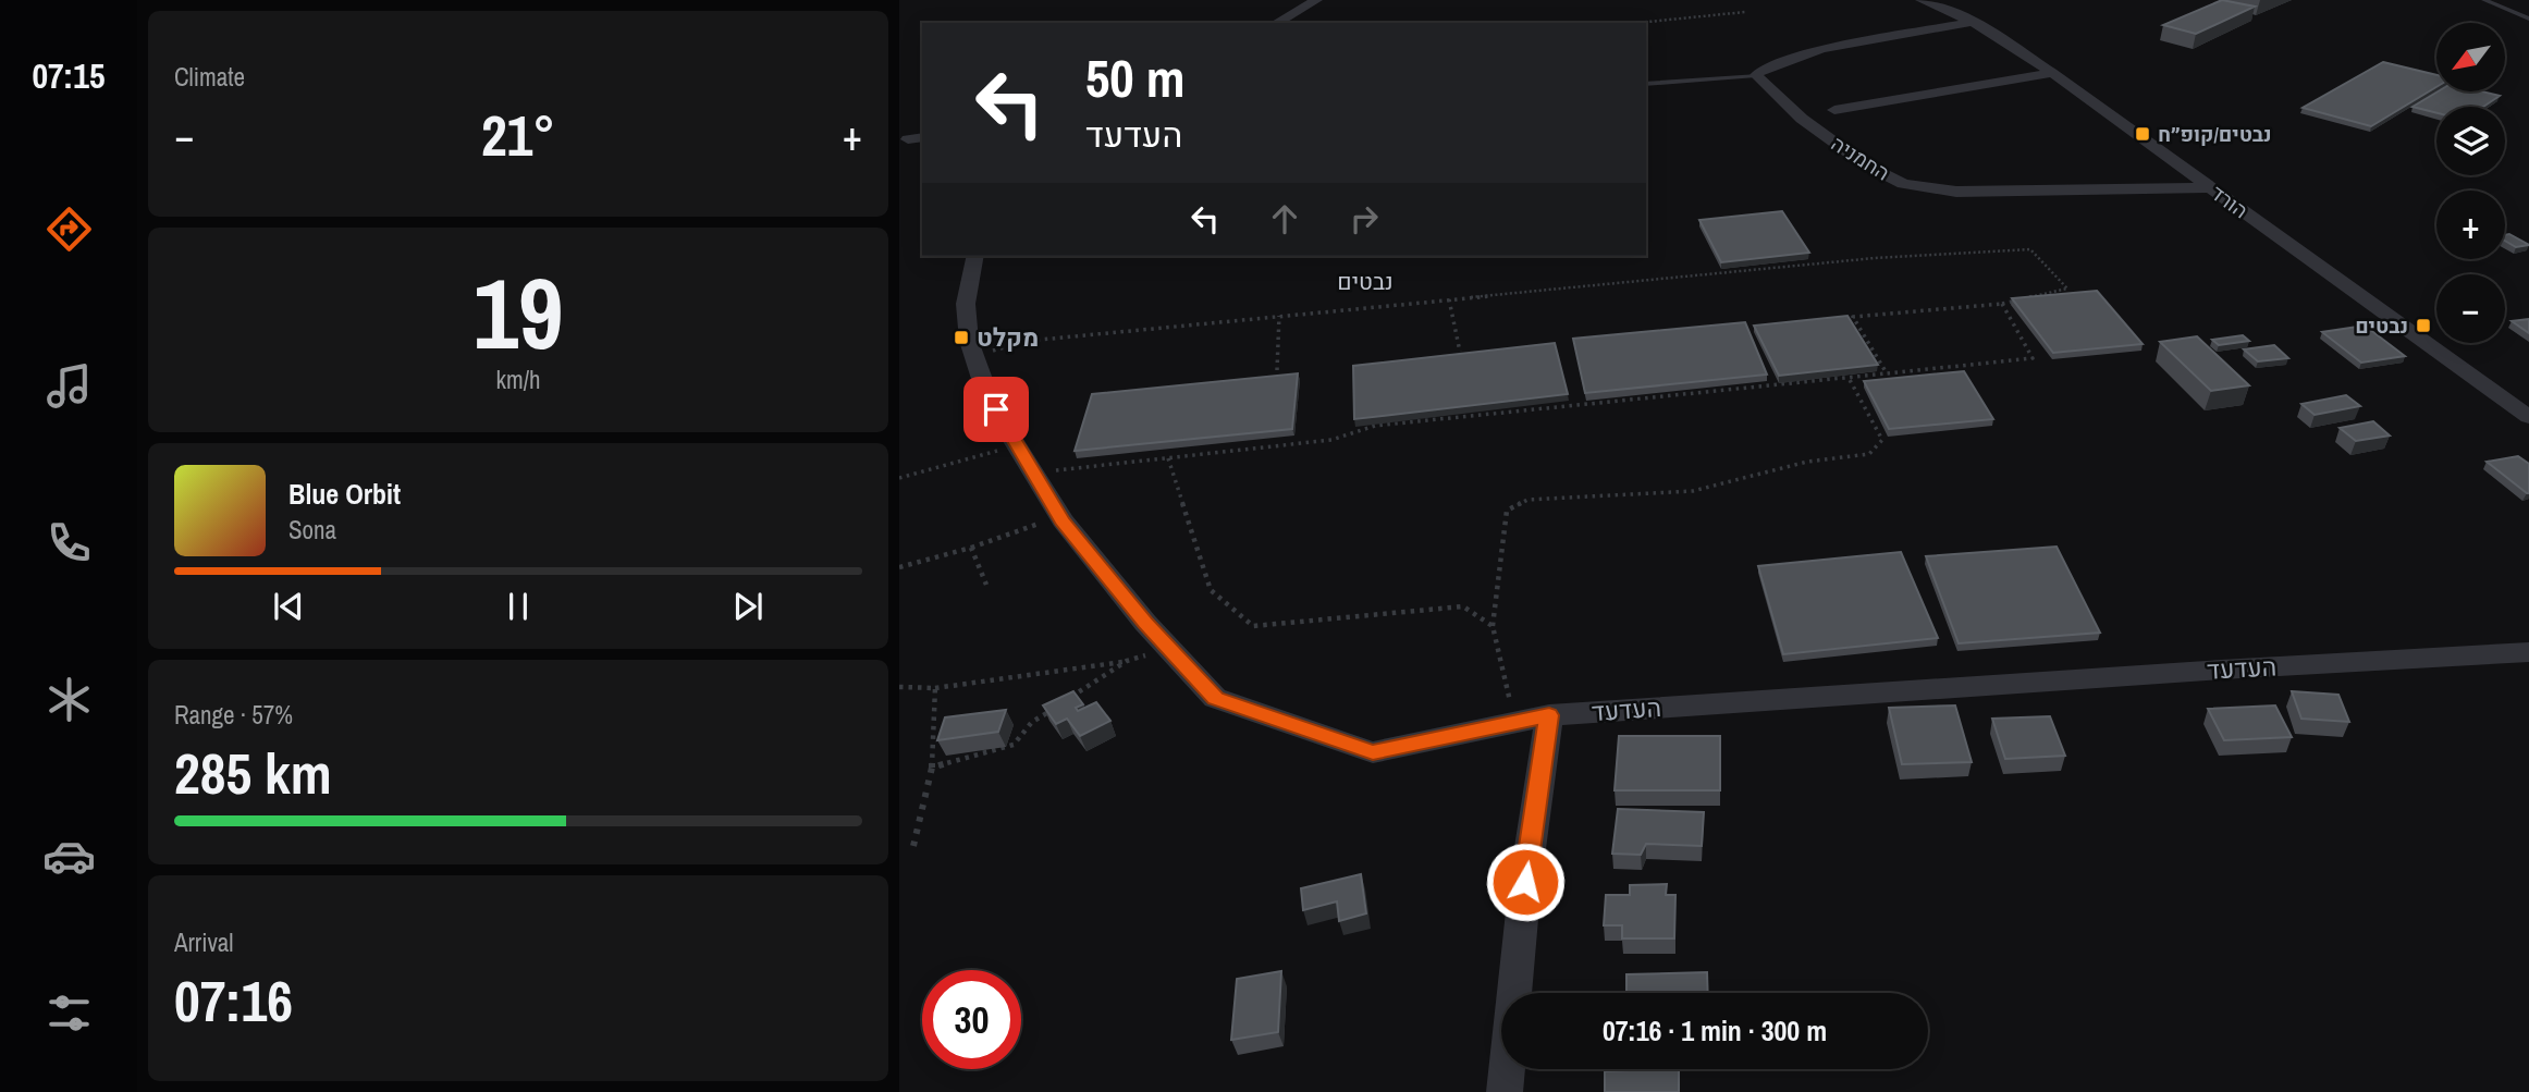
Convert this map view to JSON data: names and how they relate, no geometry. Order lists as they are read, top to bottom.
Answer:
{
  "streets": {
    "street": ["החמניה", "הורד", "העדעד"]
  },
  "crossings": [
    ["החמניה", "הורד"]
  ],
  "districts": ["נבטים"],
  "places": {
    "transit": ["נבטים/קופ״ח", "נבטים", "מקלט"]
  },
  "north": "bottom left",
  "page": {
    "tabs": "07:15",
    "tile": [
      "Climate",
      ["19", "km/h"],
      ["Range · 57%", "285 km"],
      ["Arrival", "07:16"]
    ],
    "map_buttons": ["+", "−"],
    "turn": ["50 m", "העדעד"],
    "heat": ["−", "21°", "+"],
    "song": ["Blue Orbit", "Sona"],
    "limit": "30",
    "trip": "07:16 · 1 min · 300 m"
  }
}
